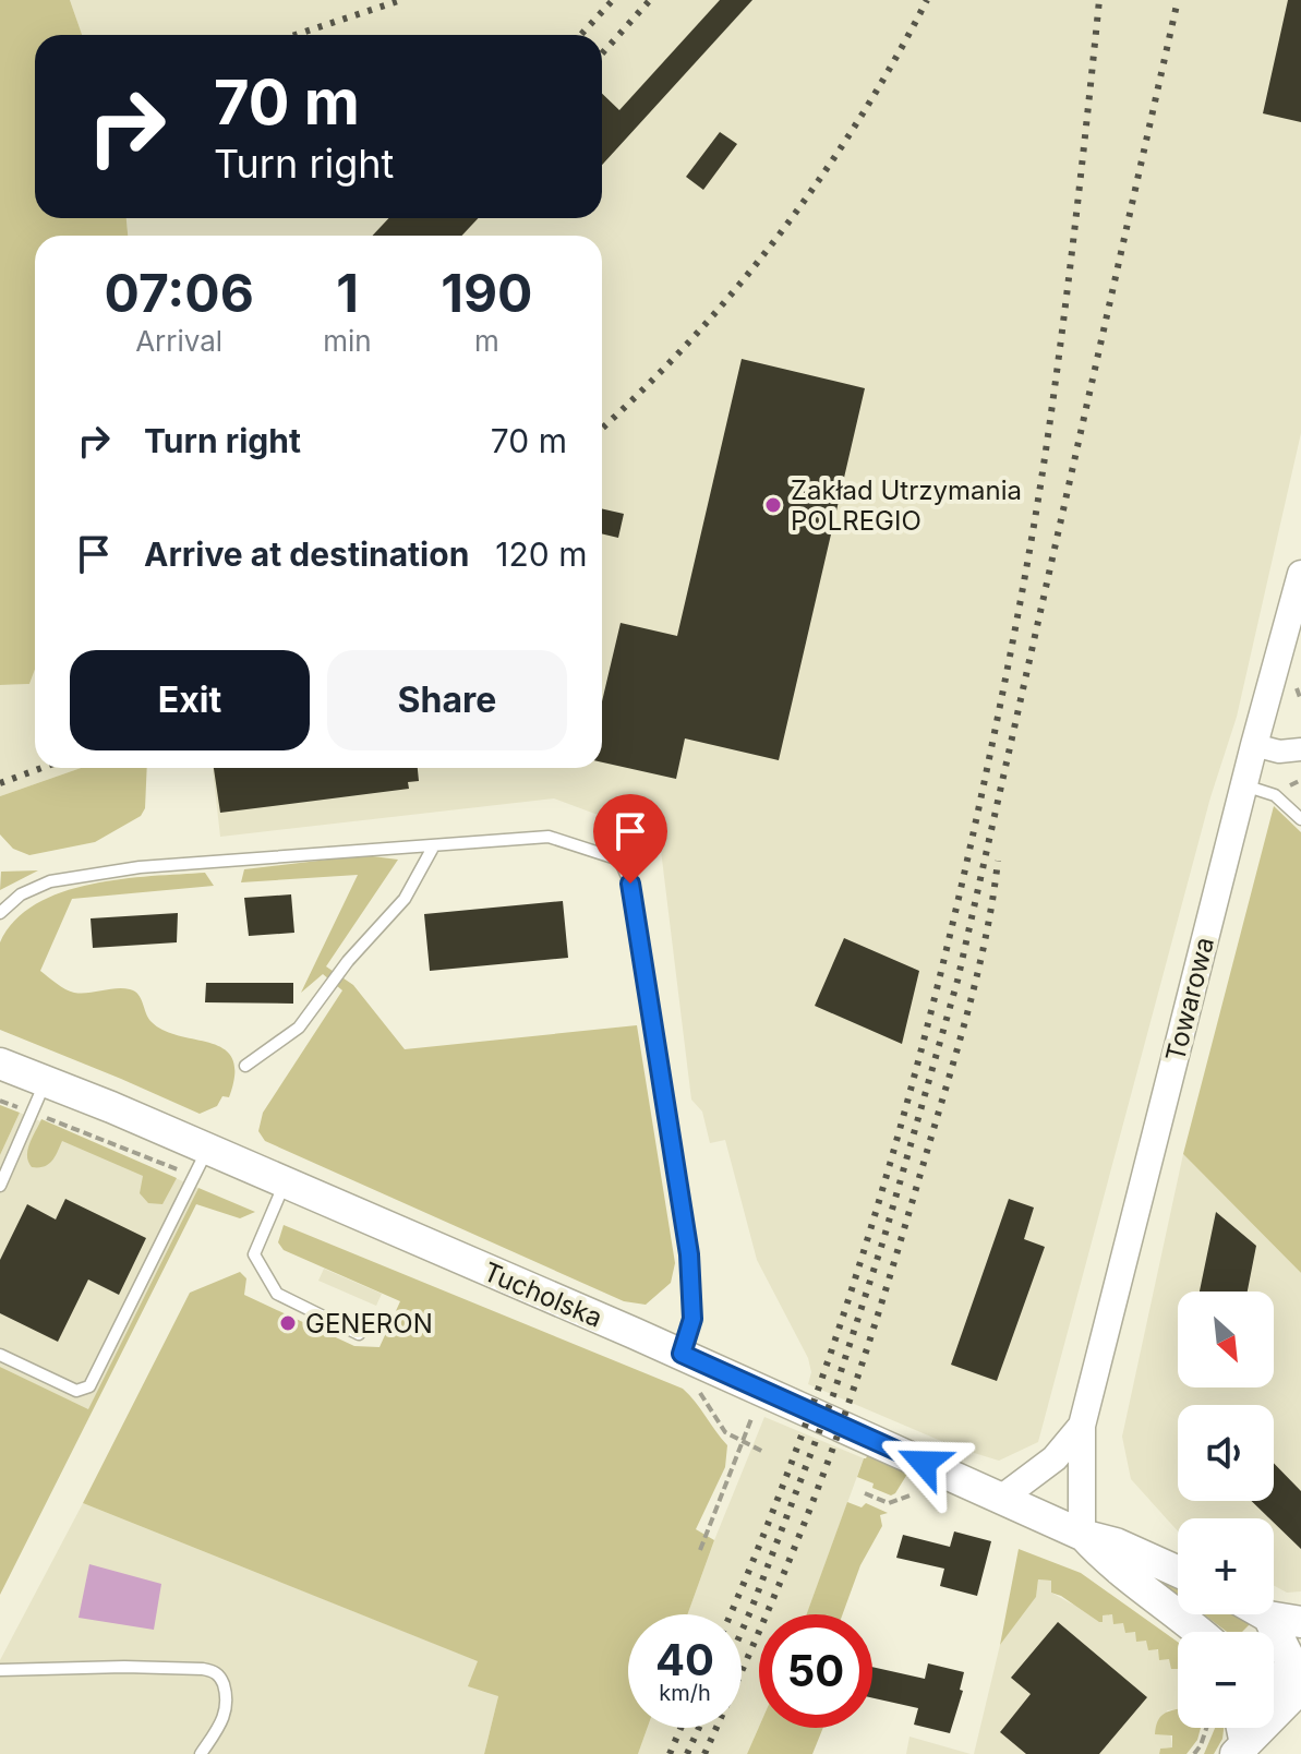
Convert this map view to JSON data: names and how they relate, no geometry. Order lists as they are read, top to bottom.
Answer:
{
  "streets": {
    "main road": ["Tucholska"],
    "street": ["Towarowa"]
  },
  "crossings": [
    ["Towarowa", "Tucholska"]
  ],
  "places": ["Zakład Utrzymania POLREGIO", "GENERON"],
  "north": "bottom right",
  "page": {
    "turn": ["70 m", "Turn right"],
    "eta": [
      "07:06",
      "Arrival",
      "1",
      "min",
      "190",
      "m"
    ],
    "list": [
      {
        "name": "Turn right",
        "value": "70 m"
      },
      {
        "name": "Arrive at destination",
        "value": "120 m"
      }
    ],
    "buttons": ["Exit", "Share"],
    "map_buttons": ["+", "−"],
    "speed": "40 km/h",
    "limit": "50"
  }
}
